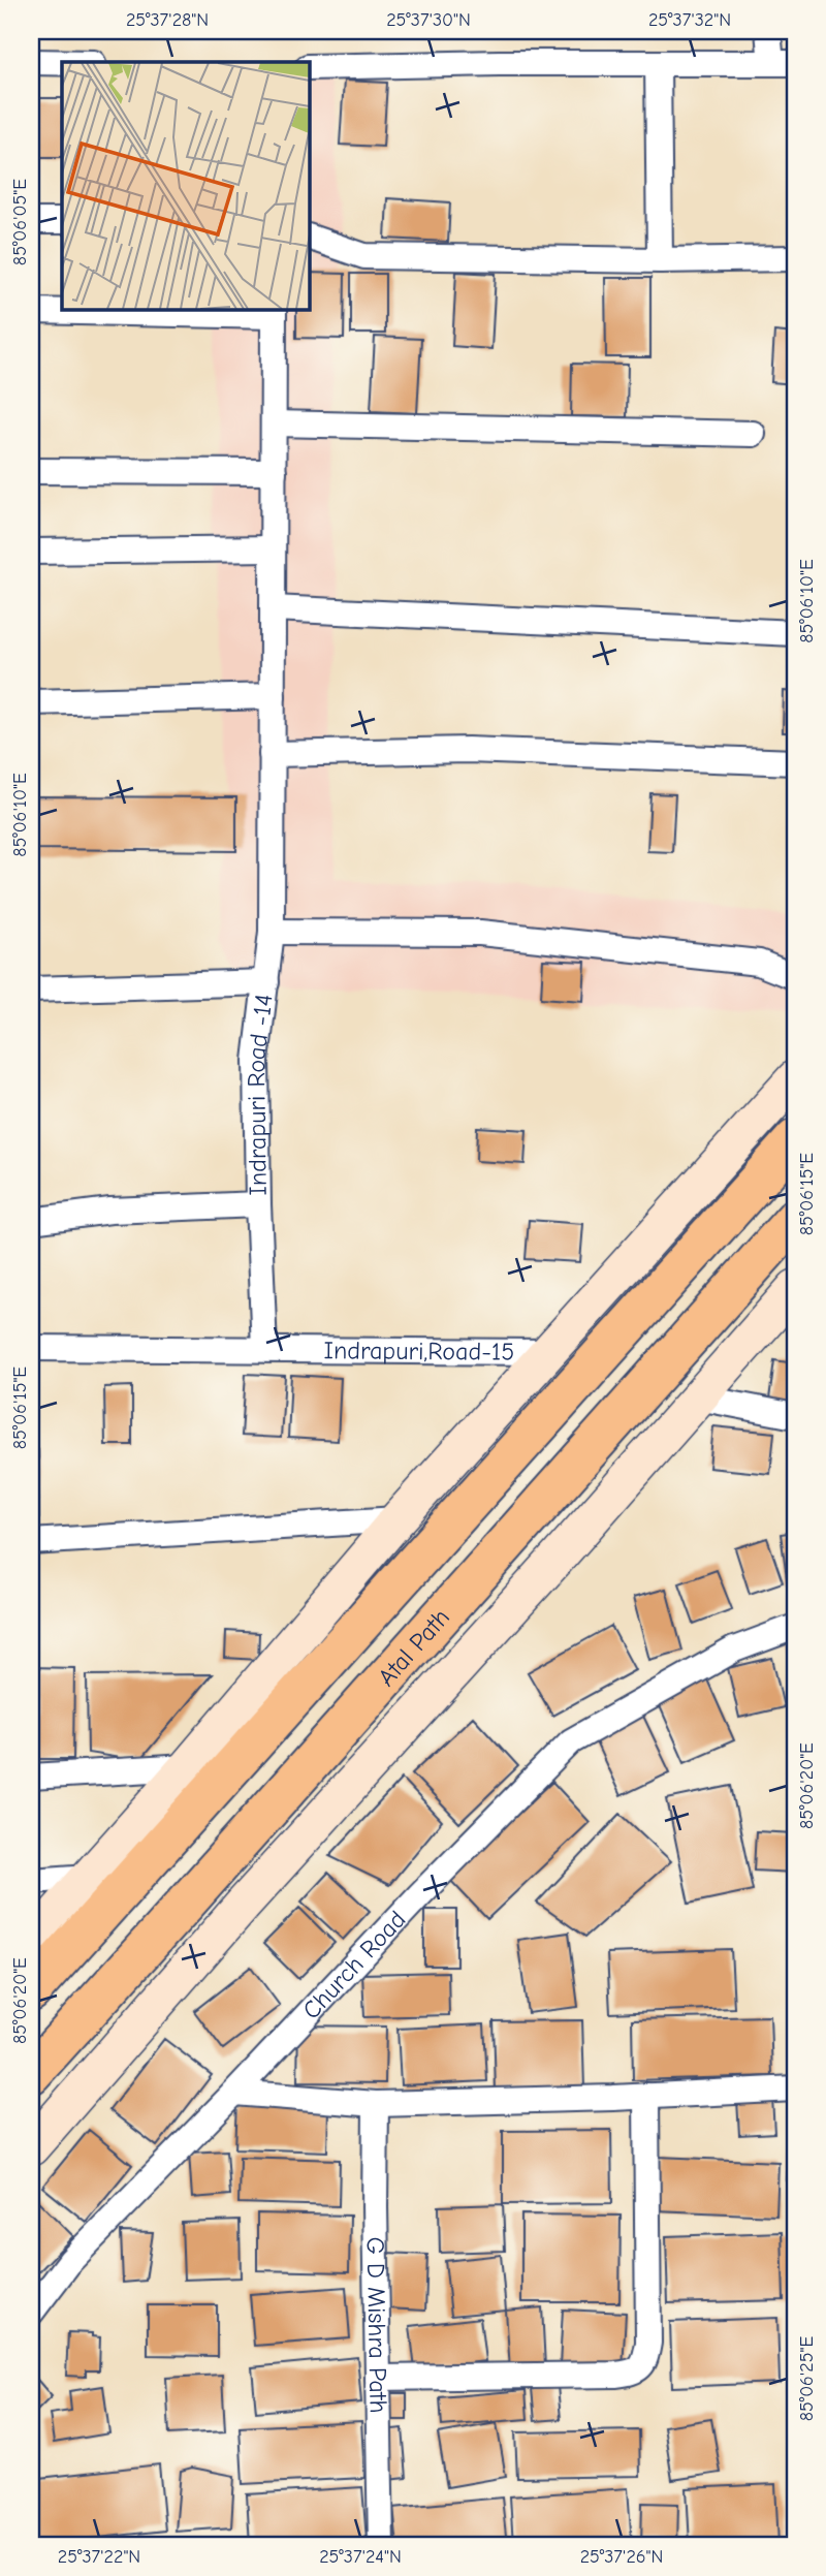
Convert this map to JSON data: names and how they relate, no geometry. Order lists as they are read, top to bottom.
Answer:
{
  "streets": {
    "main road": ["Atal Path"],
    "street": [
      "Indrapuri Road -14",
      "Indrapuri,Road-15",
      "Church Road",
      "G D Mishra Path"
    ]
  },
  "coordinates": [
    "25°37'28\"N",
    "25°37'30\"N",
    "25°37'32\"N",
    "85°06'05\"E",
    "85°06'10\"E",
    "85°06'15\"E",
    "85°06'20\"E",
    "85°06'25\"E",
    "25°37'22\"N",
    "25°37'24\"N",
    "25°37'26\"N"
  ]
}
